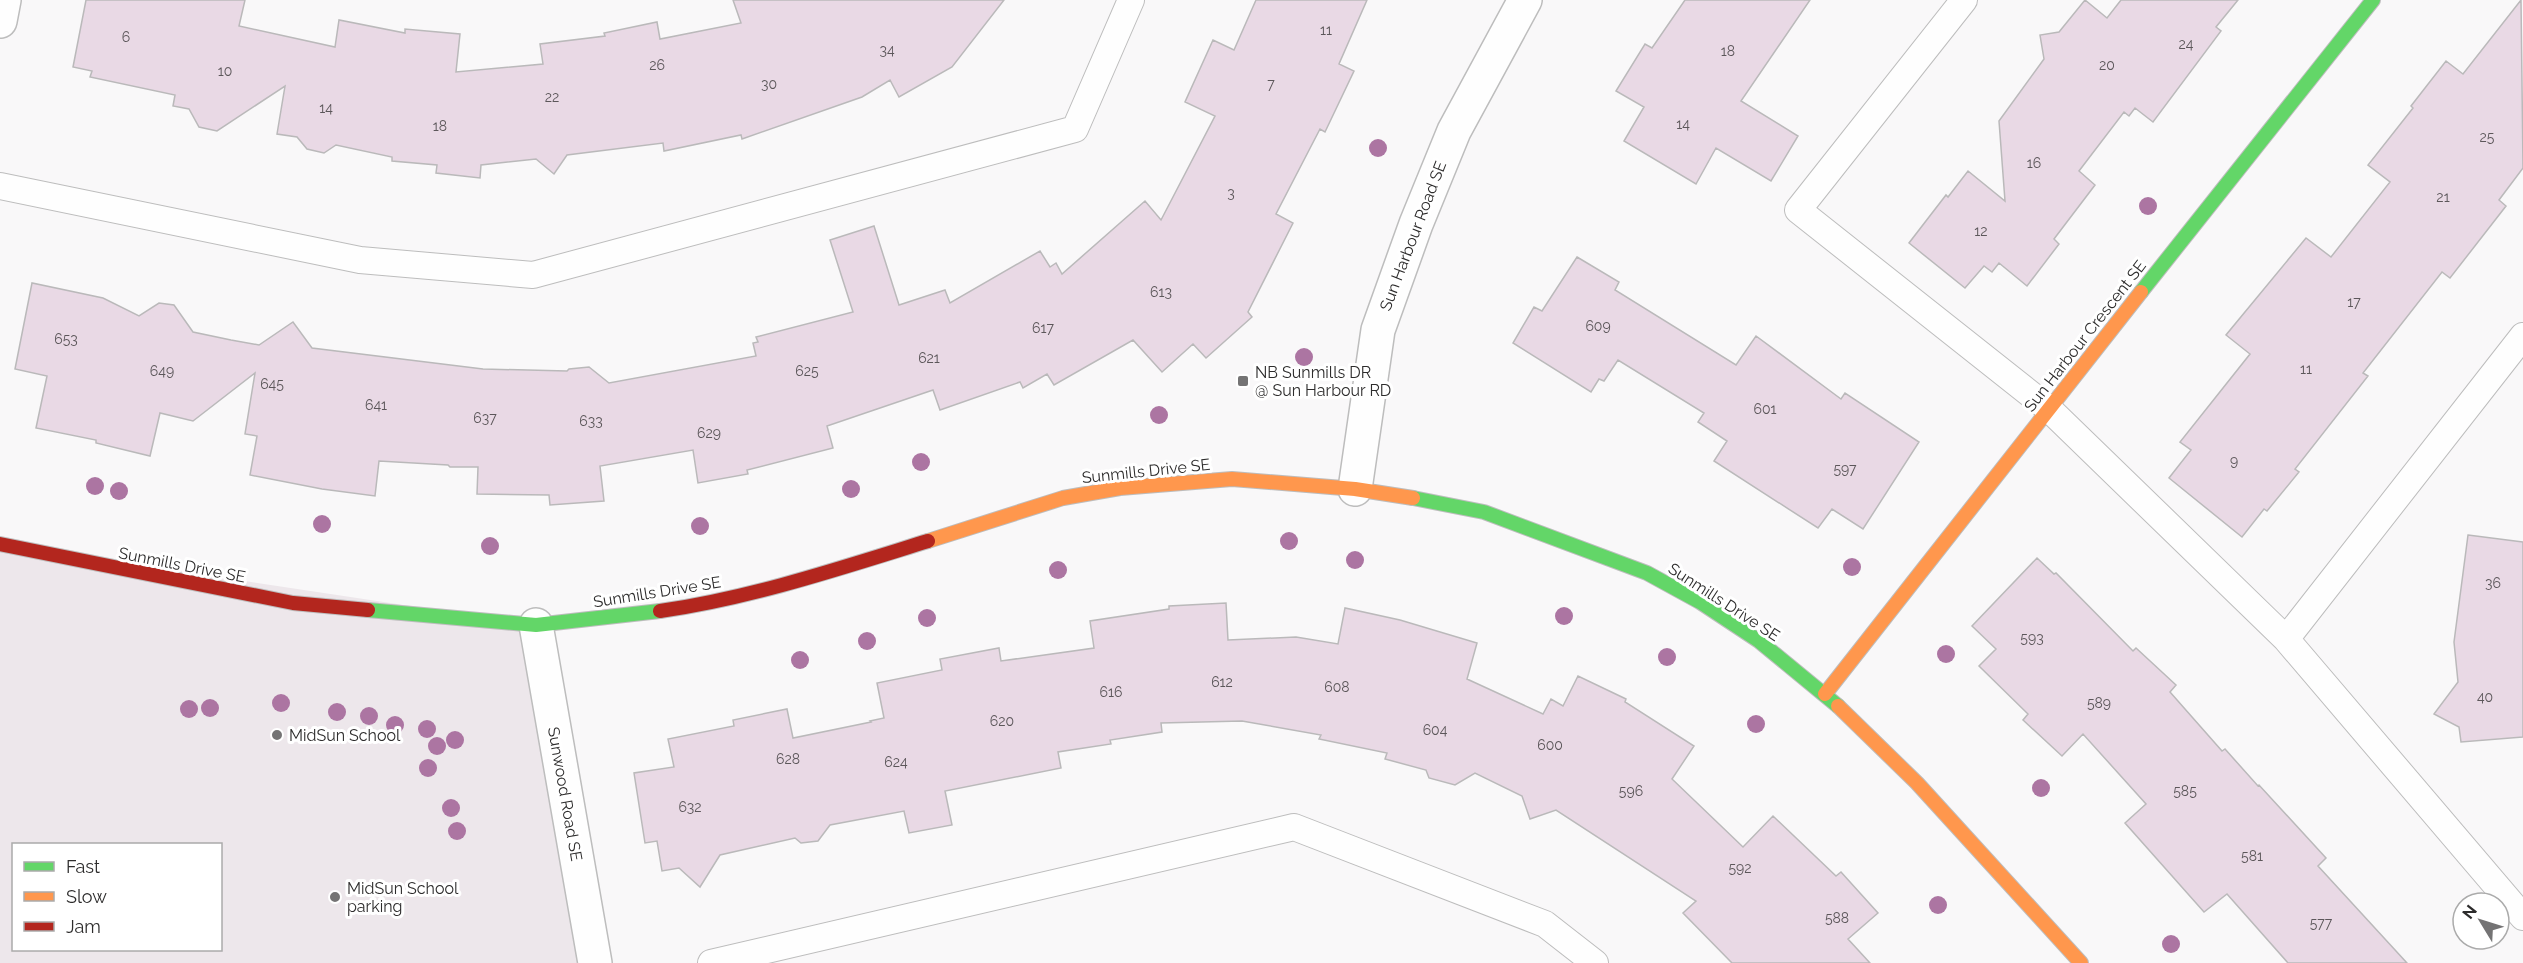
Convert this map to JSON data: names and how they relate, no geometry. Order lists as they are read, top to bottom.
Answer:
{
  "streets": {
    "street": [
      "Sun Harbour Road SE",
      "Sun Harbour Crescent SE",
      "Sunmills Drive SE",
      "Sunwood Road SE"
    ]
  },
  "crossings": [
    ["Sun Harbour Road SE", "Sunmills Drive SE"],
    ["Sun Harbour Crescent SE", "Sunmills Drive SE"],
    ["Sunmills Drive SE", "Sunwood Road SE"]
  ],
  "places": {
    "transit": ["NB Sunmills DR @ Sun Harbour RD"],
    "other": ["MidSun School", "MidSun School parking"]
  },
  "house_numbers": [
    "11",
    "6",
    "24",
    "34",
    "18",
    "26",
    "20",
    "10",
    "30",
    "7",
    "22",
    "14",
    "14",
    "18",
    "25",
    "16",
    "3",
    "21",
    "12",
    "613",
    "17",
    "609",
    "617",
    "653",
    "621",
    "11",
    "649",
    "625",
    "645",
    "641",
    "601",
    "637",
    "633",
    "629",
    "9",
    "597",
    "36",
    "593",
    "612",
    "608",
    "616",
    "40",
    "589",
    "620",
    "604",
    "600",
    "628",
    "624",
    "596",
    "585",
    "632",
    "581",
    "592",
    "588",
    "577"
  ],
  "legend": ["Fast", "Slow", "Jam"],
  "north": "top left"
}
